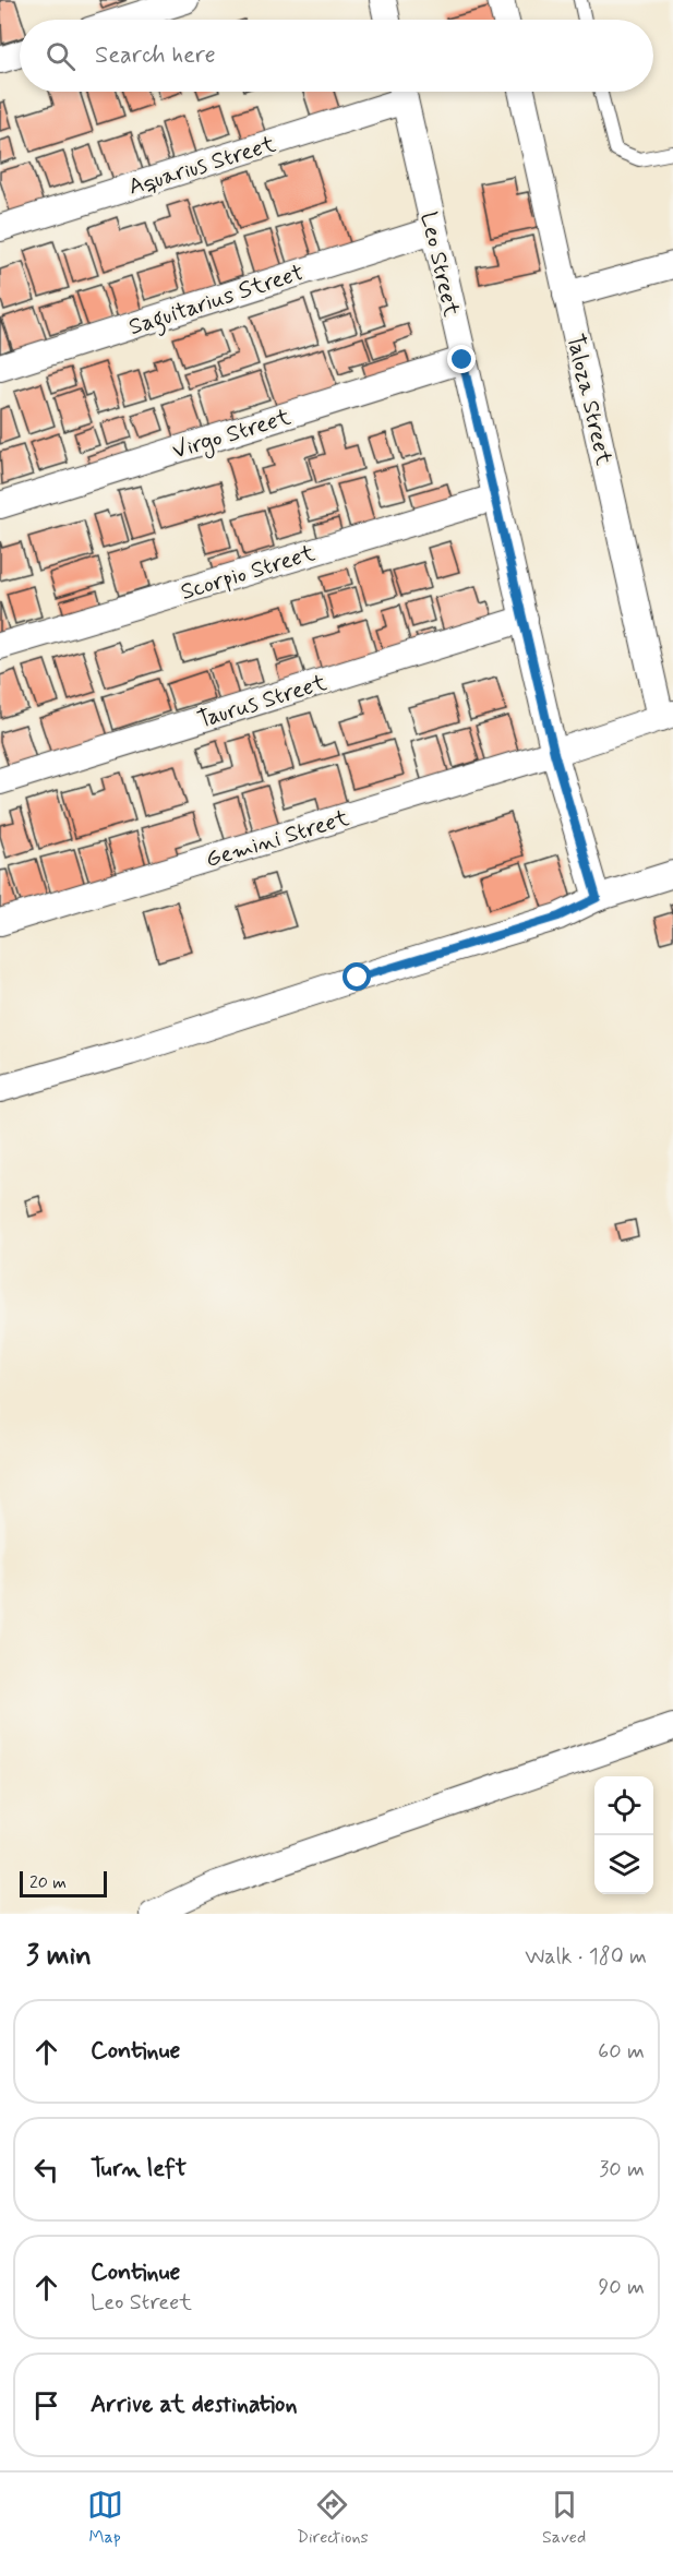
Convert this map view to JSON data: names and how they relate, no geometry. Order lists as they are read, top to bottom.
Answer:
{
  "streets": {
    "street": [
      "Aquarius Street",
      "Leo Street",
      "Saguitarius Street",
      "Taloza Street",
      "Virgo Street",
      "Scorpio Street",
      "Taurus Street",
      "Gemini Street"
    ]
  },
  "crossings": [
    ["Leo Street", "Saguitarius Street"],
    ["Leo Street", "Virgo Street"],
    ["Leo Street", "Scorpio Street"],
    ["Leo Street", "Taurus Street"],
    ["Leo Street", "Gemini Street"],
    ["Taloza Street", "Gemini Street"]
  ],
  "scale_bar": "20 m",
  "page": {
    "search": "Search here",
    "scale": "20 m",
    "heading": ["3 min", "Walk · 180 m"],
    "list": [
      ["Continue", "60 m"],
      ["Turn left", "30 m"],
      ["Continue", "Leo Street", "90 m"],
      "Arrive at destination"
    ],
    "nav": ["Map", "Directions", "Saved"]
  }
}
